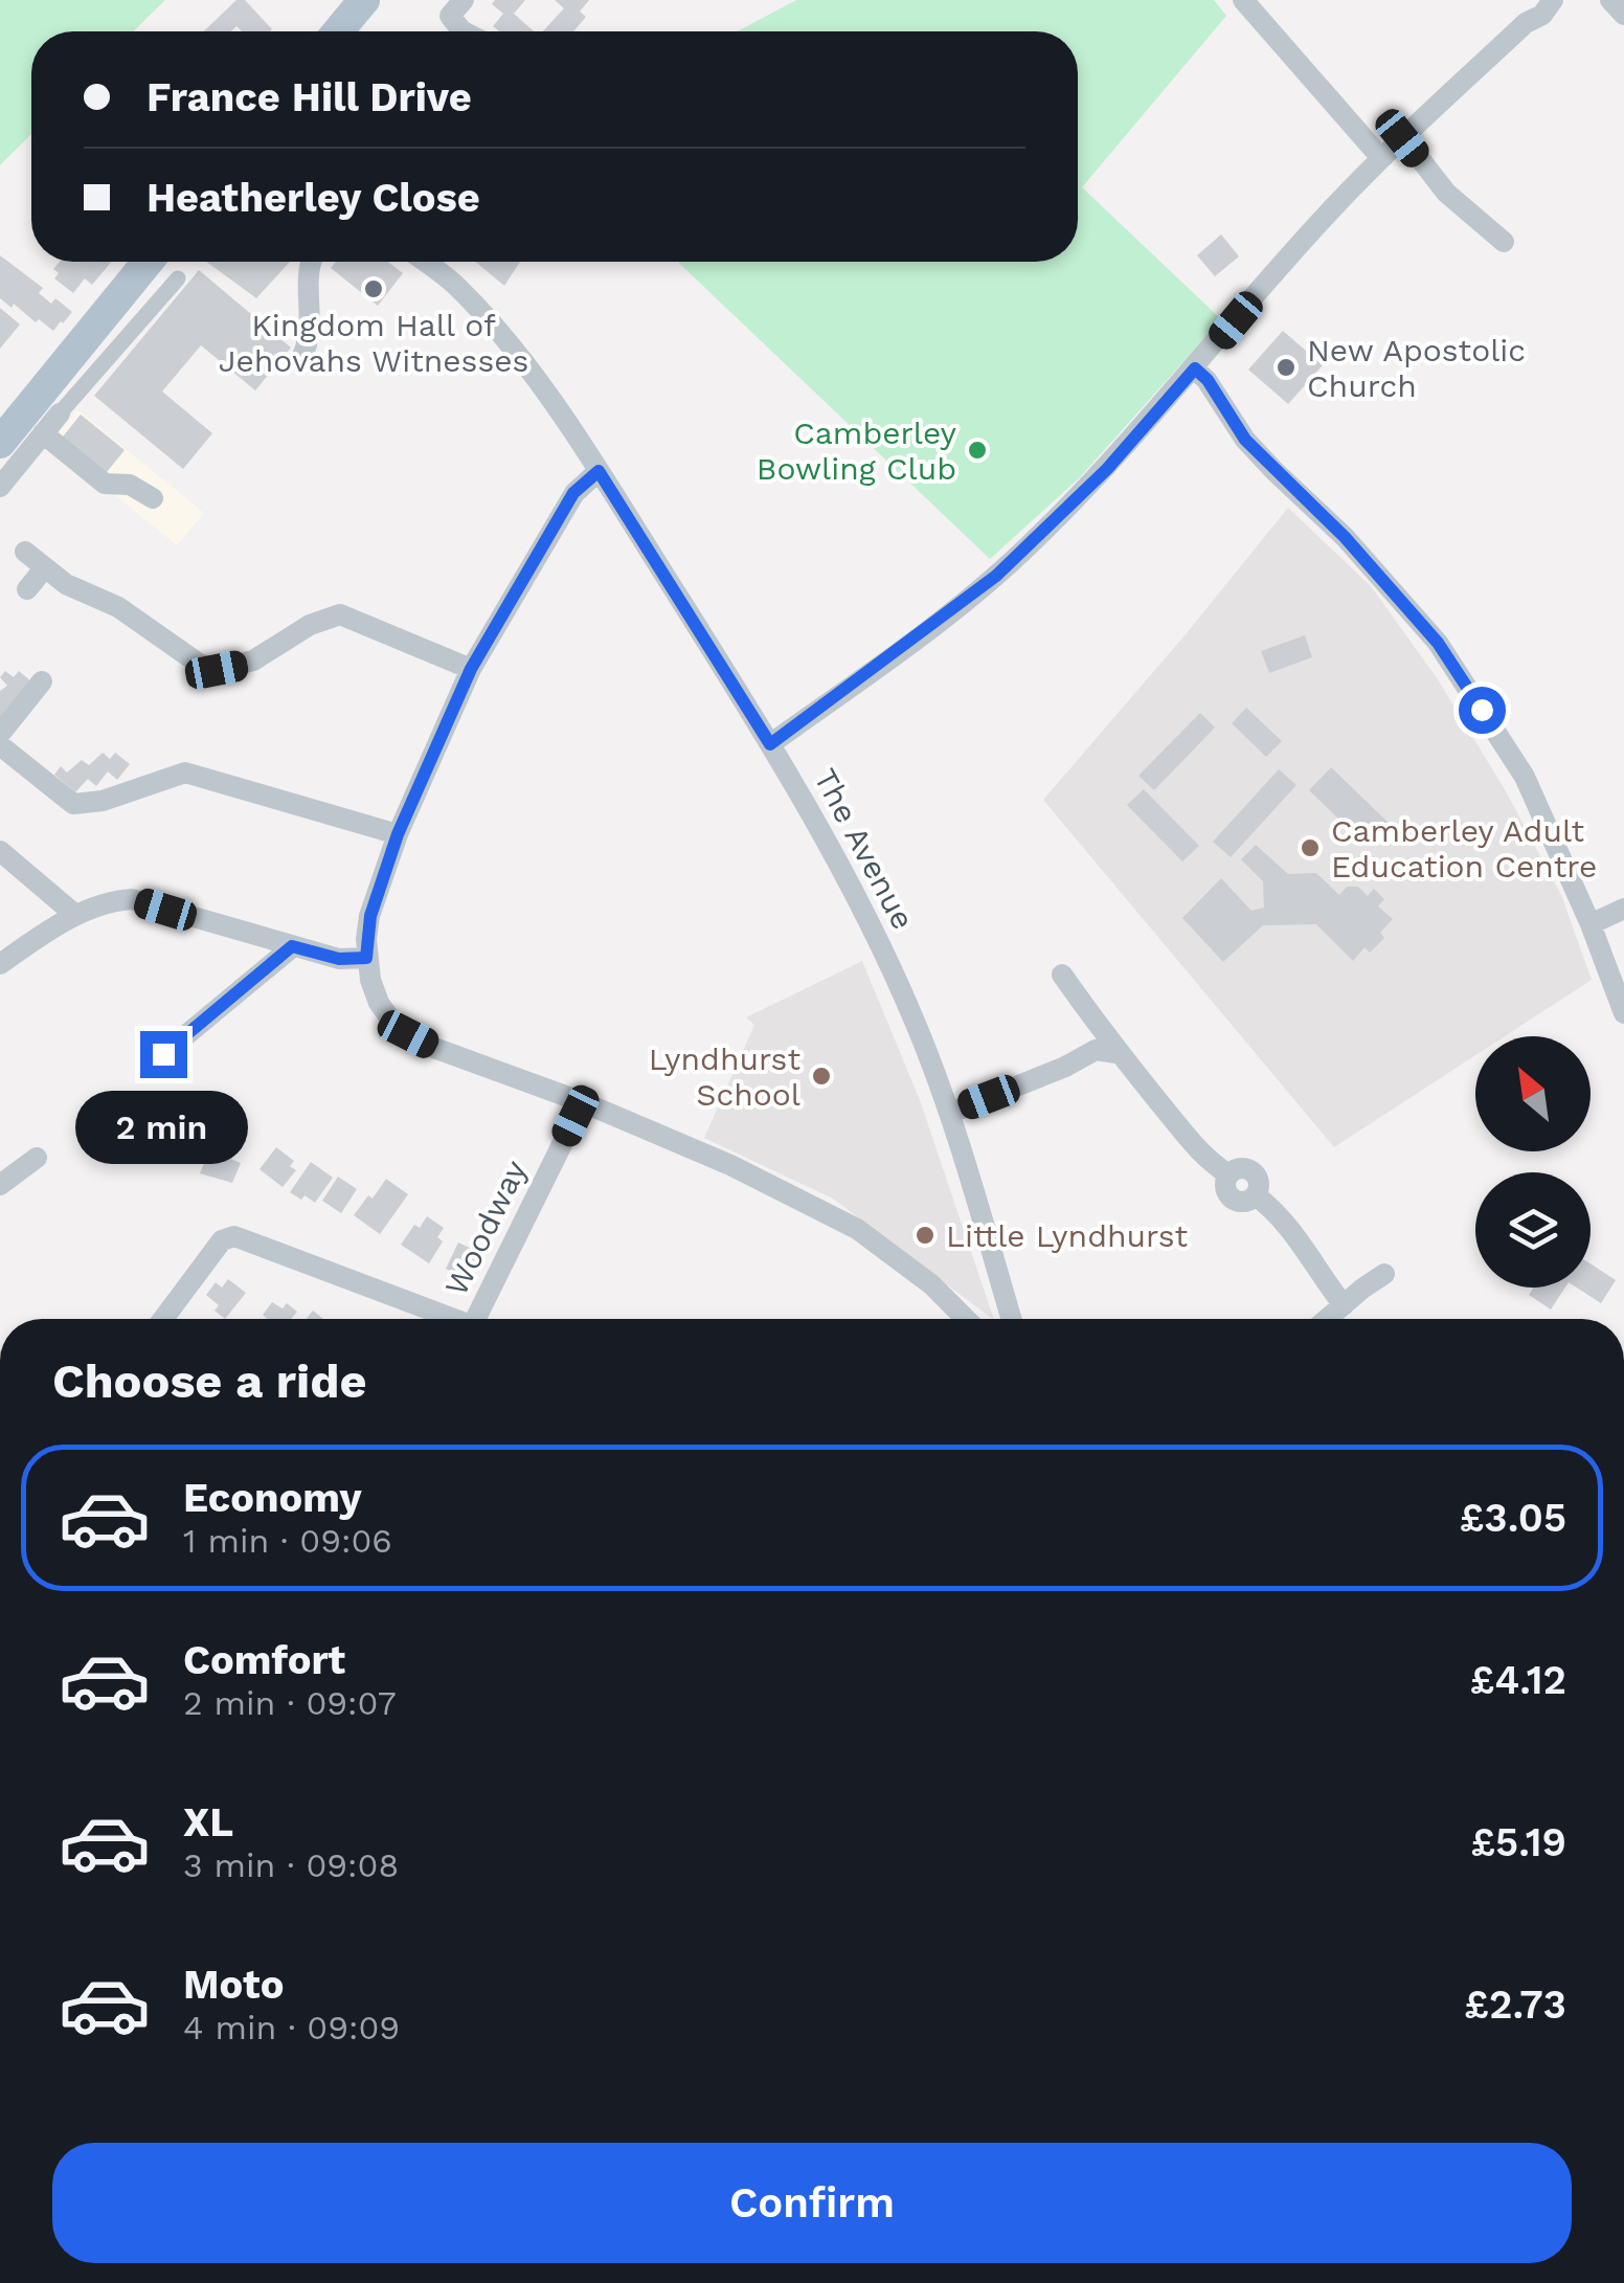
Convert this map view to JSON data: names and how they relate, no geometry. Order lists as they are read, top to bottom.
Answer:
{
  "streets": {
    "street": ["The Avenue", "Woodway"]
  },
  "places": [
    "Kingdom Hall of Jehovahs Witnesses",
    "New Apostolic Church",
    "Camberley Bowling Club",
    "Camberley Adult Education Centre",
    "Lyndhurst School",
    "Little Lyndhurst"
  ],
  "north": "top left",
  "page": {
    "banner": ["France Hill Drive", "Heatherley Close"],
    "bubble": "2 min",
    "heading": "Choose a ride",
    "list": [
      {
        "name": "Economy",
        "note": "1 min · 09:06",
        "value": "£3.05"
      },
      {
        "name": "Comfort",
        "note": "2 min · 09:07",
        "value": "£4.12"
      },
      {
        "name": "XL",
        "note": "3 min · 09:08",
        "value": "£5.19"
      },
      {
        "name": "Moto",
        "note": "4 min · 09:09",
        "value": "£2.73"
      }
    ],
    "buttons": "Confirm"
  }
}
